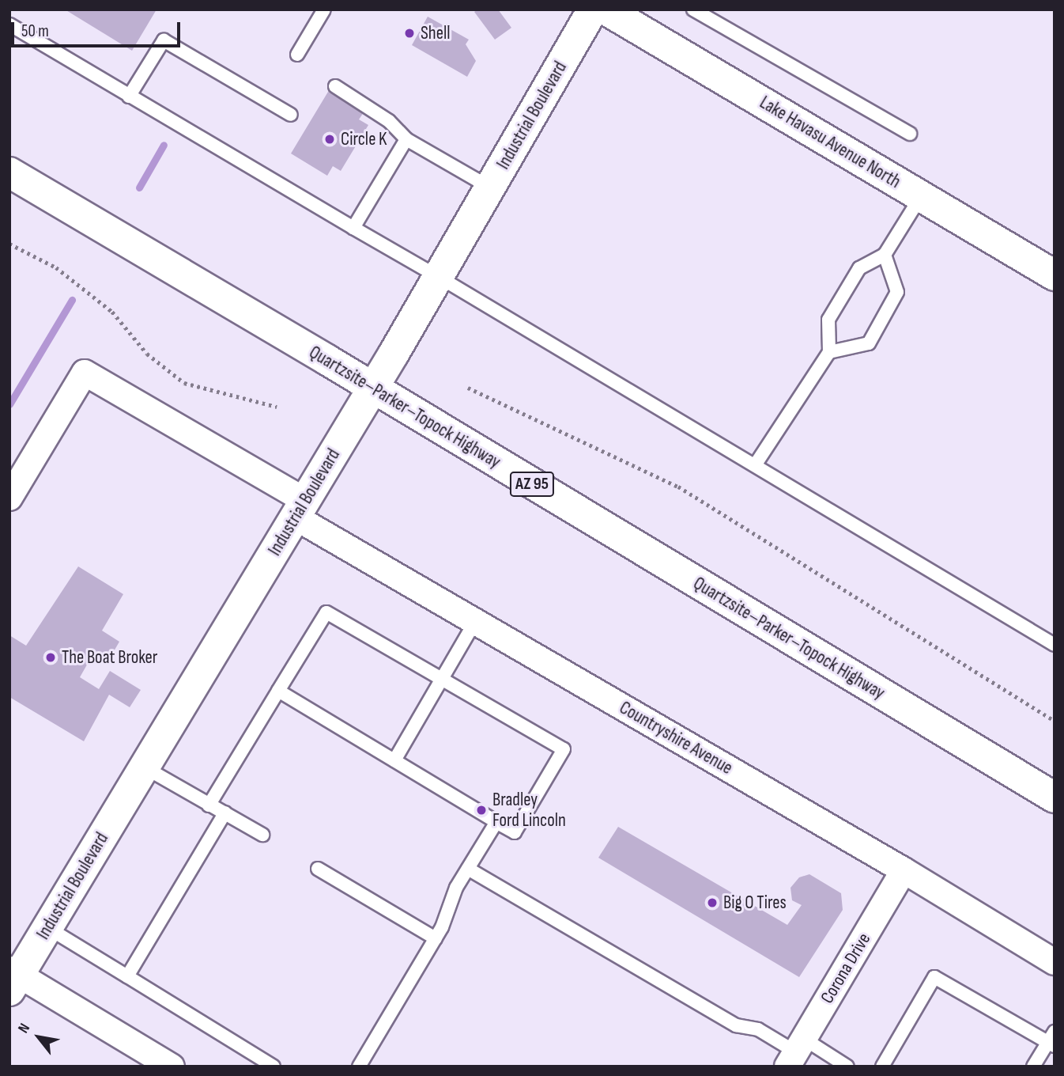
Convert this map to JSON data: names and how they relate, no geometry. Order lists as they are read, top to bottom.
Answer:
{
  "streets": {
    "main road": [
      "Industrial Boulevard",
      "Lake Havasu Avenue North",
      "Quartzsite–Parker–Topock Highway",
      "AZ 95"
    ],
    "street": ["Countryshire Avenue", "Corona Drive"]
  },
  "crossings": [
    ["Industrial Boulevard", "Quartzsite–Parker–Topock Highway"],
    ["Industrial Boulevard", "Countryshire Avenue"],
    ["Countryshire Avenue", "Corona Drive"]
  ],
  "places": [
    "Shell",
    "Circle K",
    "The Boat Broker",
    "Bradley Ford Lincoln",
    "Big O Tires"
  ],
  "scale_bar": "50 m",
  "north": "top left"
}
